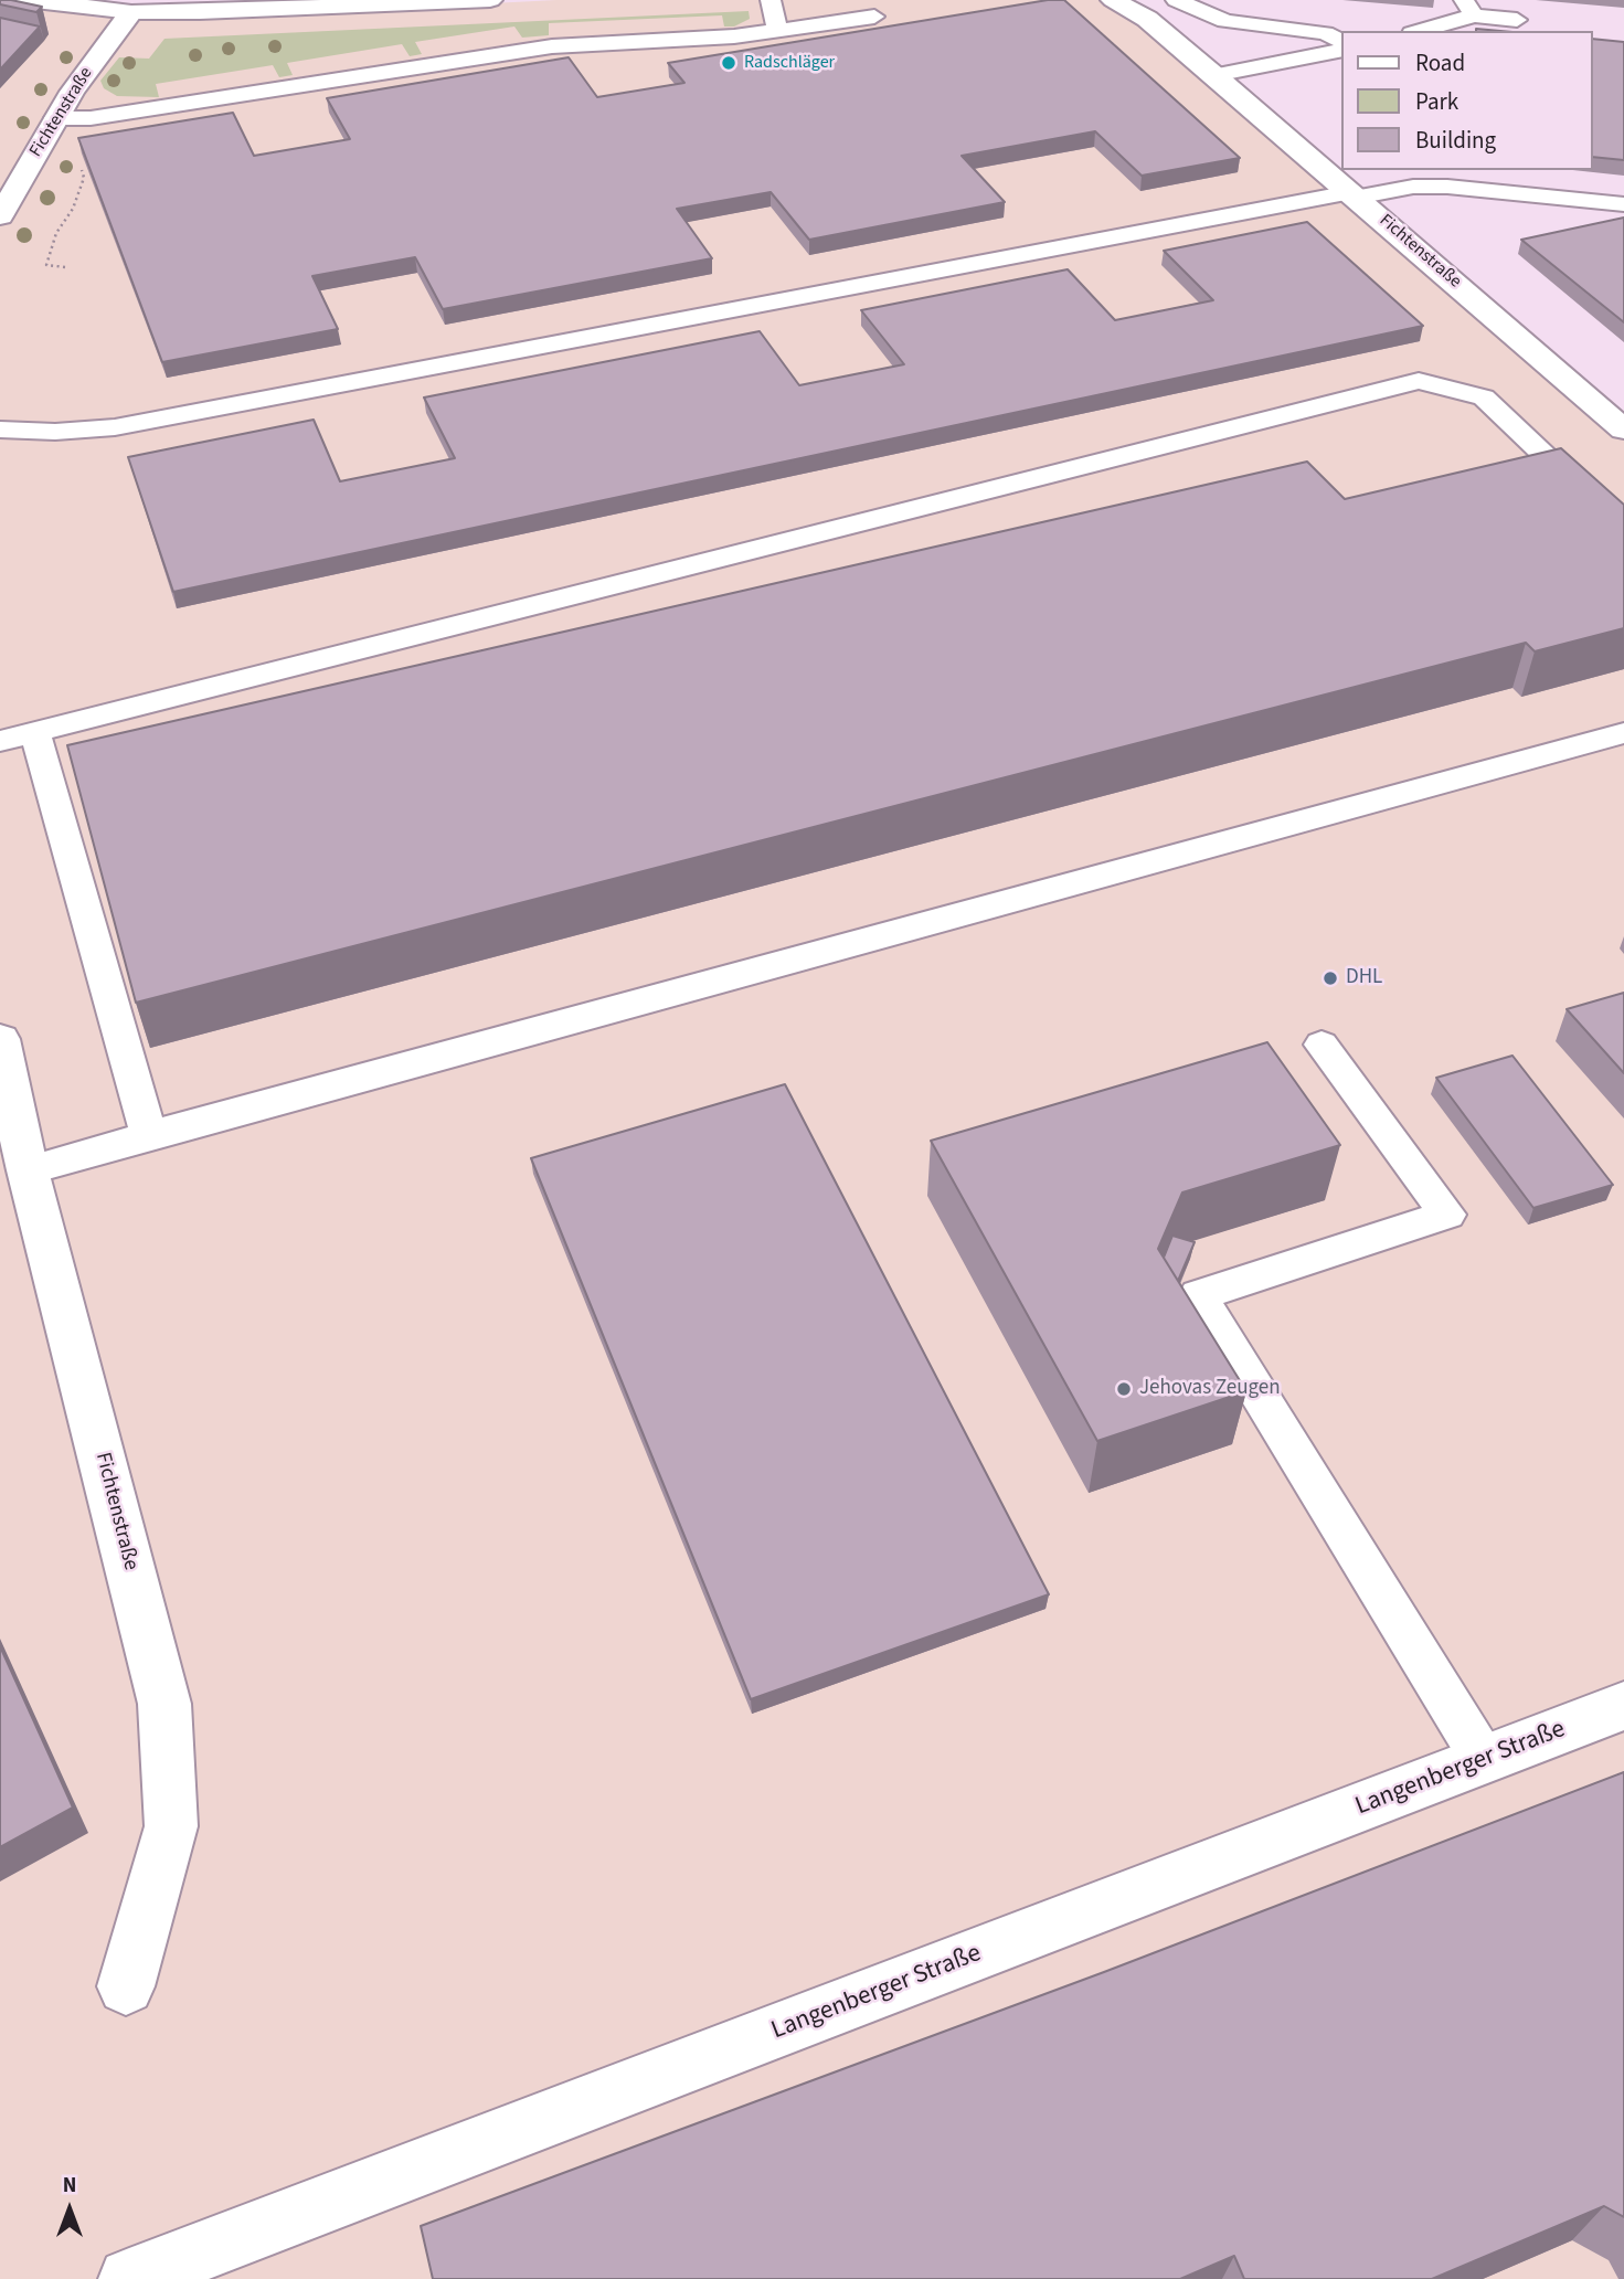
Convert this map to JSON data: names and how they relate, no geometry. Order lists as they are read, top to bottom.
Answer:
{
  "streets": {
    "street": ["Fichtenstraße", "Langenberger Straße"]
  },
  "places": ["Radschläger", "DHL", "Jehovas Zeugen"],
  "legend": ["Road", "Park", "Building"],
  "north": "top"
}
